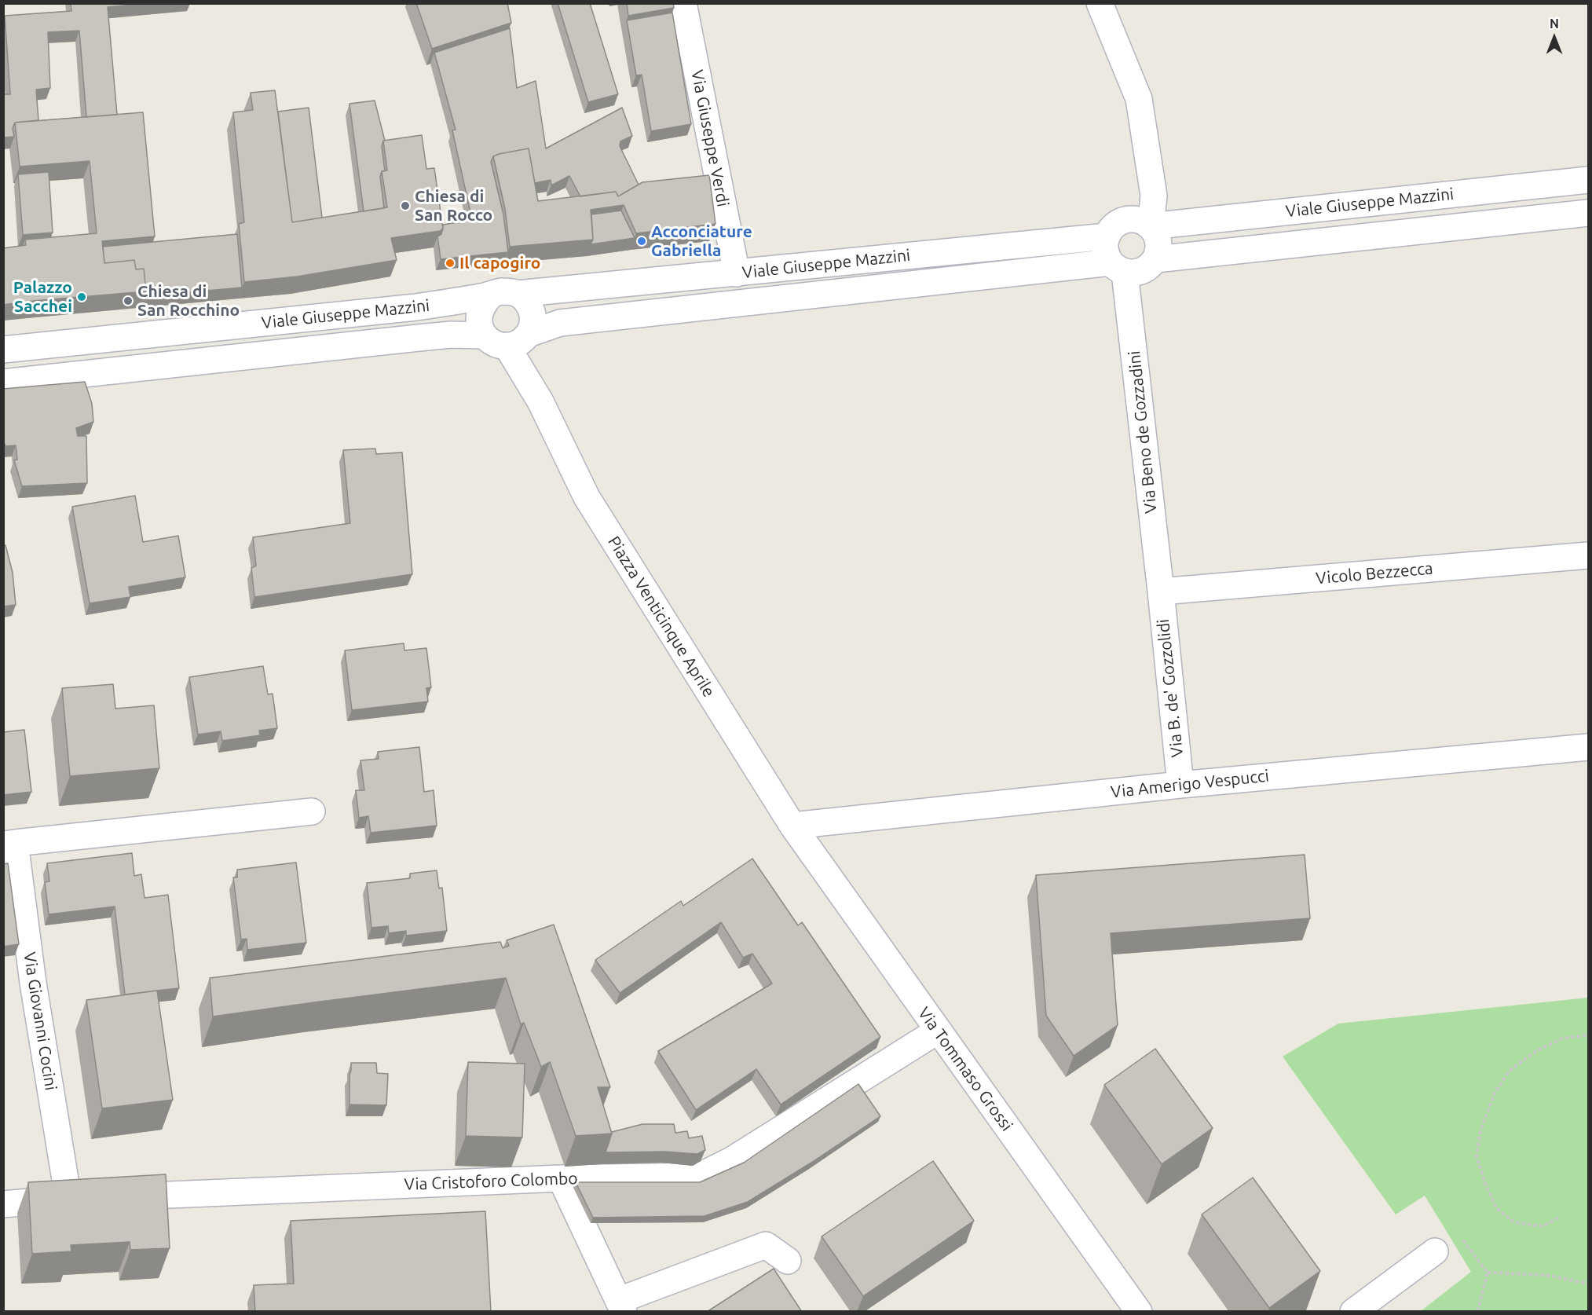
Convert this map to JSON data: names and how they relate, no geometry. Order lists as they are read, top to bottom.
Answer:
{
  "streets": {
    "street": [
      "Via Giuseppe Verdi",
      "Viale Giuseppe Mazzini",
      "Via Beno de Gozzadini",
      "Vicolo Bezzecca",
      "Piazza Venticinque Aprile",
      "Via B. de' Gozzolidi",
      "Via Amerigo Vespucci",
      "Via Giovanni Cocini",
      "Via Tommaso Grossi",
      "Via Cristoforo Colombo"
    ]
  },
  "crossings": [
    ["Via Giuseppe Verdi", "Viale Giuseppe Mazzini"],
    ["Viale Giuseppe Mazzini", "Via Beno de Gozzadini"],
    ["Viale Giuseppe Mazzini", "Piazza Venticinque Aprile"],
    ["Via Beno de Gozzadini", "Vicolo Bezzecca"],
    ["Via Beno de Gozzadini", "Via B. de' Gozzolidi"],
    ["Vicolo Bezzecca", "Via B. de' Gozzolidi"],
    ["Piazza Venticinque Aprile", "Via Amerigo Vespucci"],
    ["Piazza Venticinque Aprile", "Via Tommaso Grossi"],
    ["Via B. de' Gozzolidi", "Via Amerigo Vespucci"],
    ["Via Amerigo Vespucci", "Via Tommaso Grossi"],
    ["Via Giovanni Cocini", "Via Cristoforo Colombo"],
    ["Via Tommaso Grossi", "Via Cristoforo Colombo"]
  ],
  "places": [
    "Chiesa di San Rocco",
    "Acconciature Gabriella",
    "Il capogiro",
    "Palazzo Sacchei",
    "Chiesa di San Rocchino"
  ],
  "north": "top"
}
